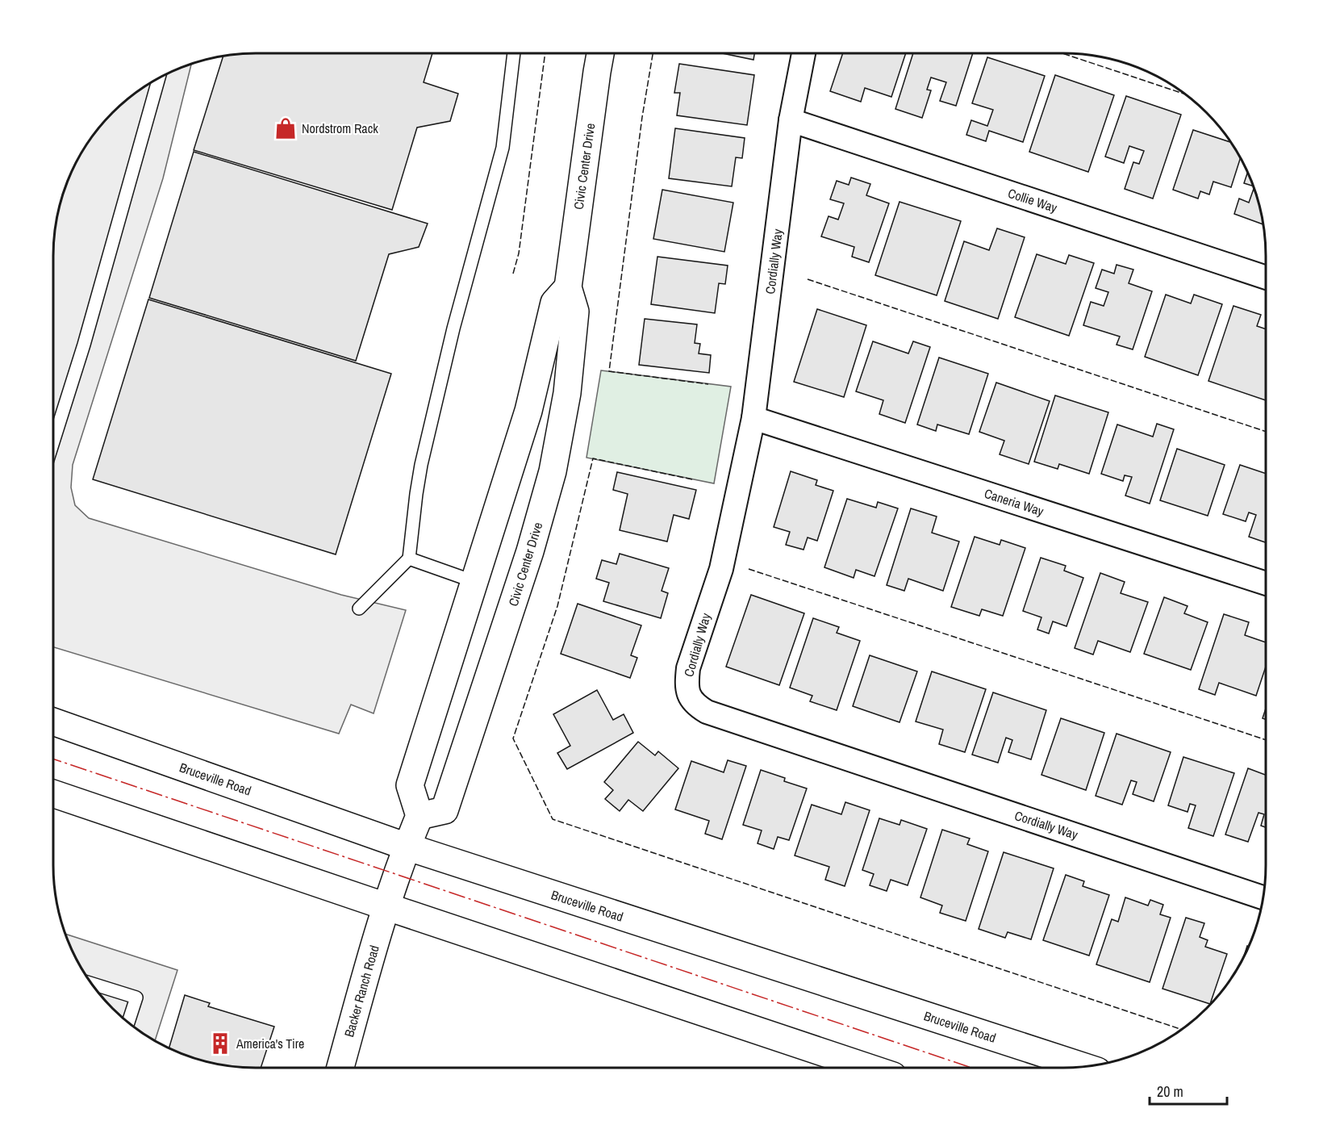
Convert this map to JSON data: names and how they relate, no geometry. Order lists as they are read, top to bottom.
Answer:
{
  "streets": {
    "main road": ["Civic Center Drive", "Bruceville Road", "Backer Ranch Road"],
    "street": ["Collie Way", "Cordially Way", "Caneria Way"]
  },
  "crossings": [
    ["Collie Way", "Cordially Way"],
    ["Cordially Way", "Caneria Way"]
  ],
  "places": {
    "shop": ["Nordstrom Rack"],
    "building": ["America's Tire"]
  },
  "scale_bar": "20 m"
}
